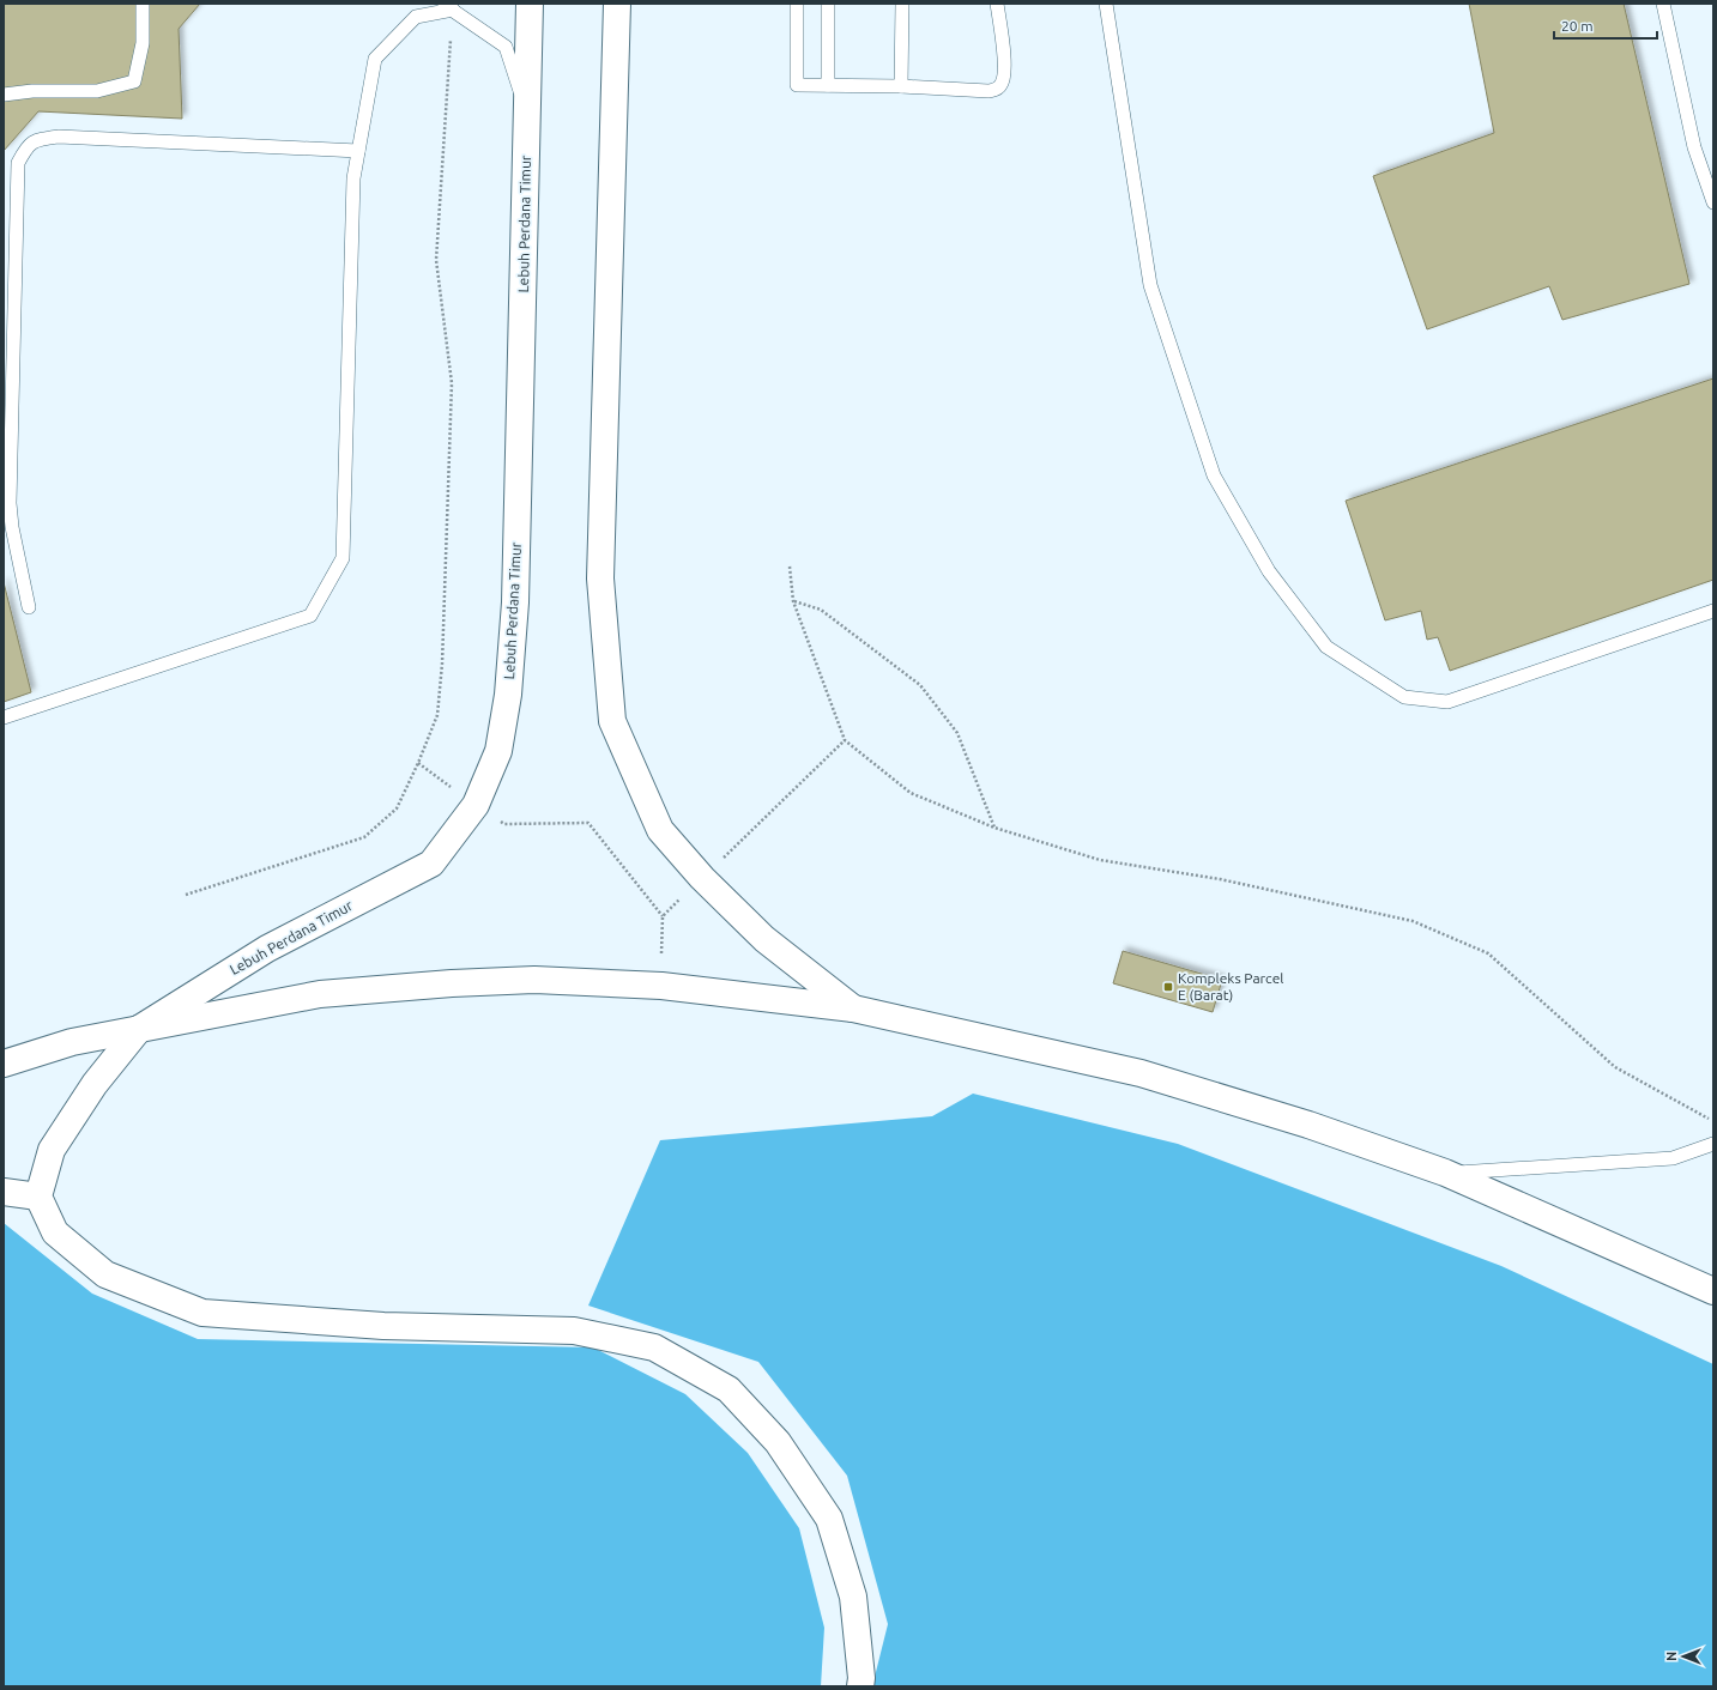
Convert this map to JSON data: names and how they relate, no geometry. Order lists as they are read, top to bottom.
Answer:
{
  "streets": {
    "main road": ["Lebuh Perdana Timur"]
  },
  "places": {
    "transit": ["Kompleks Parcel E (Barat)"]
  },
  "scale_bar": "20 m",
  "north": "left"
}
